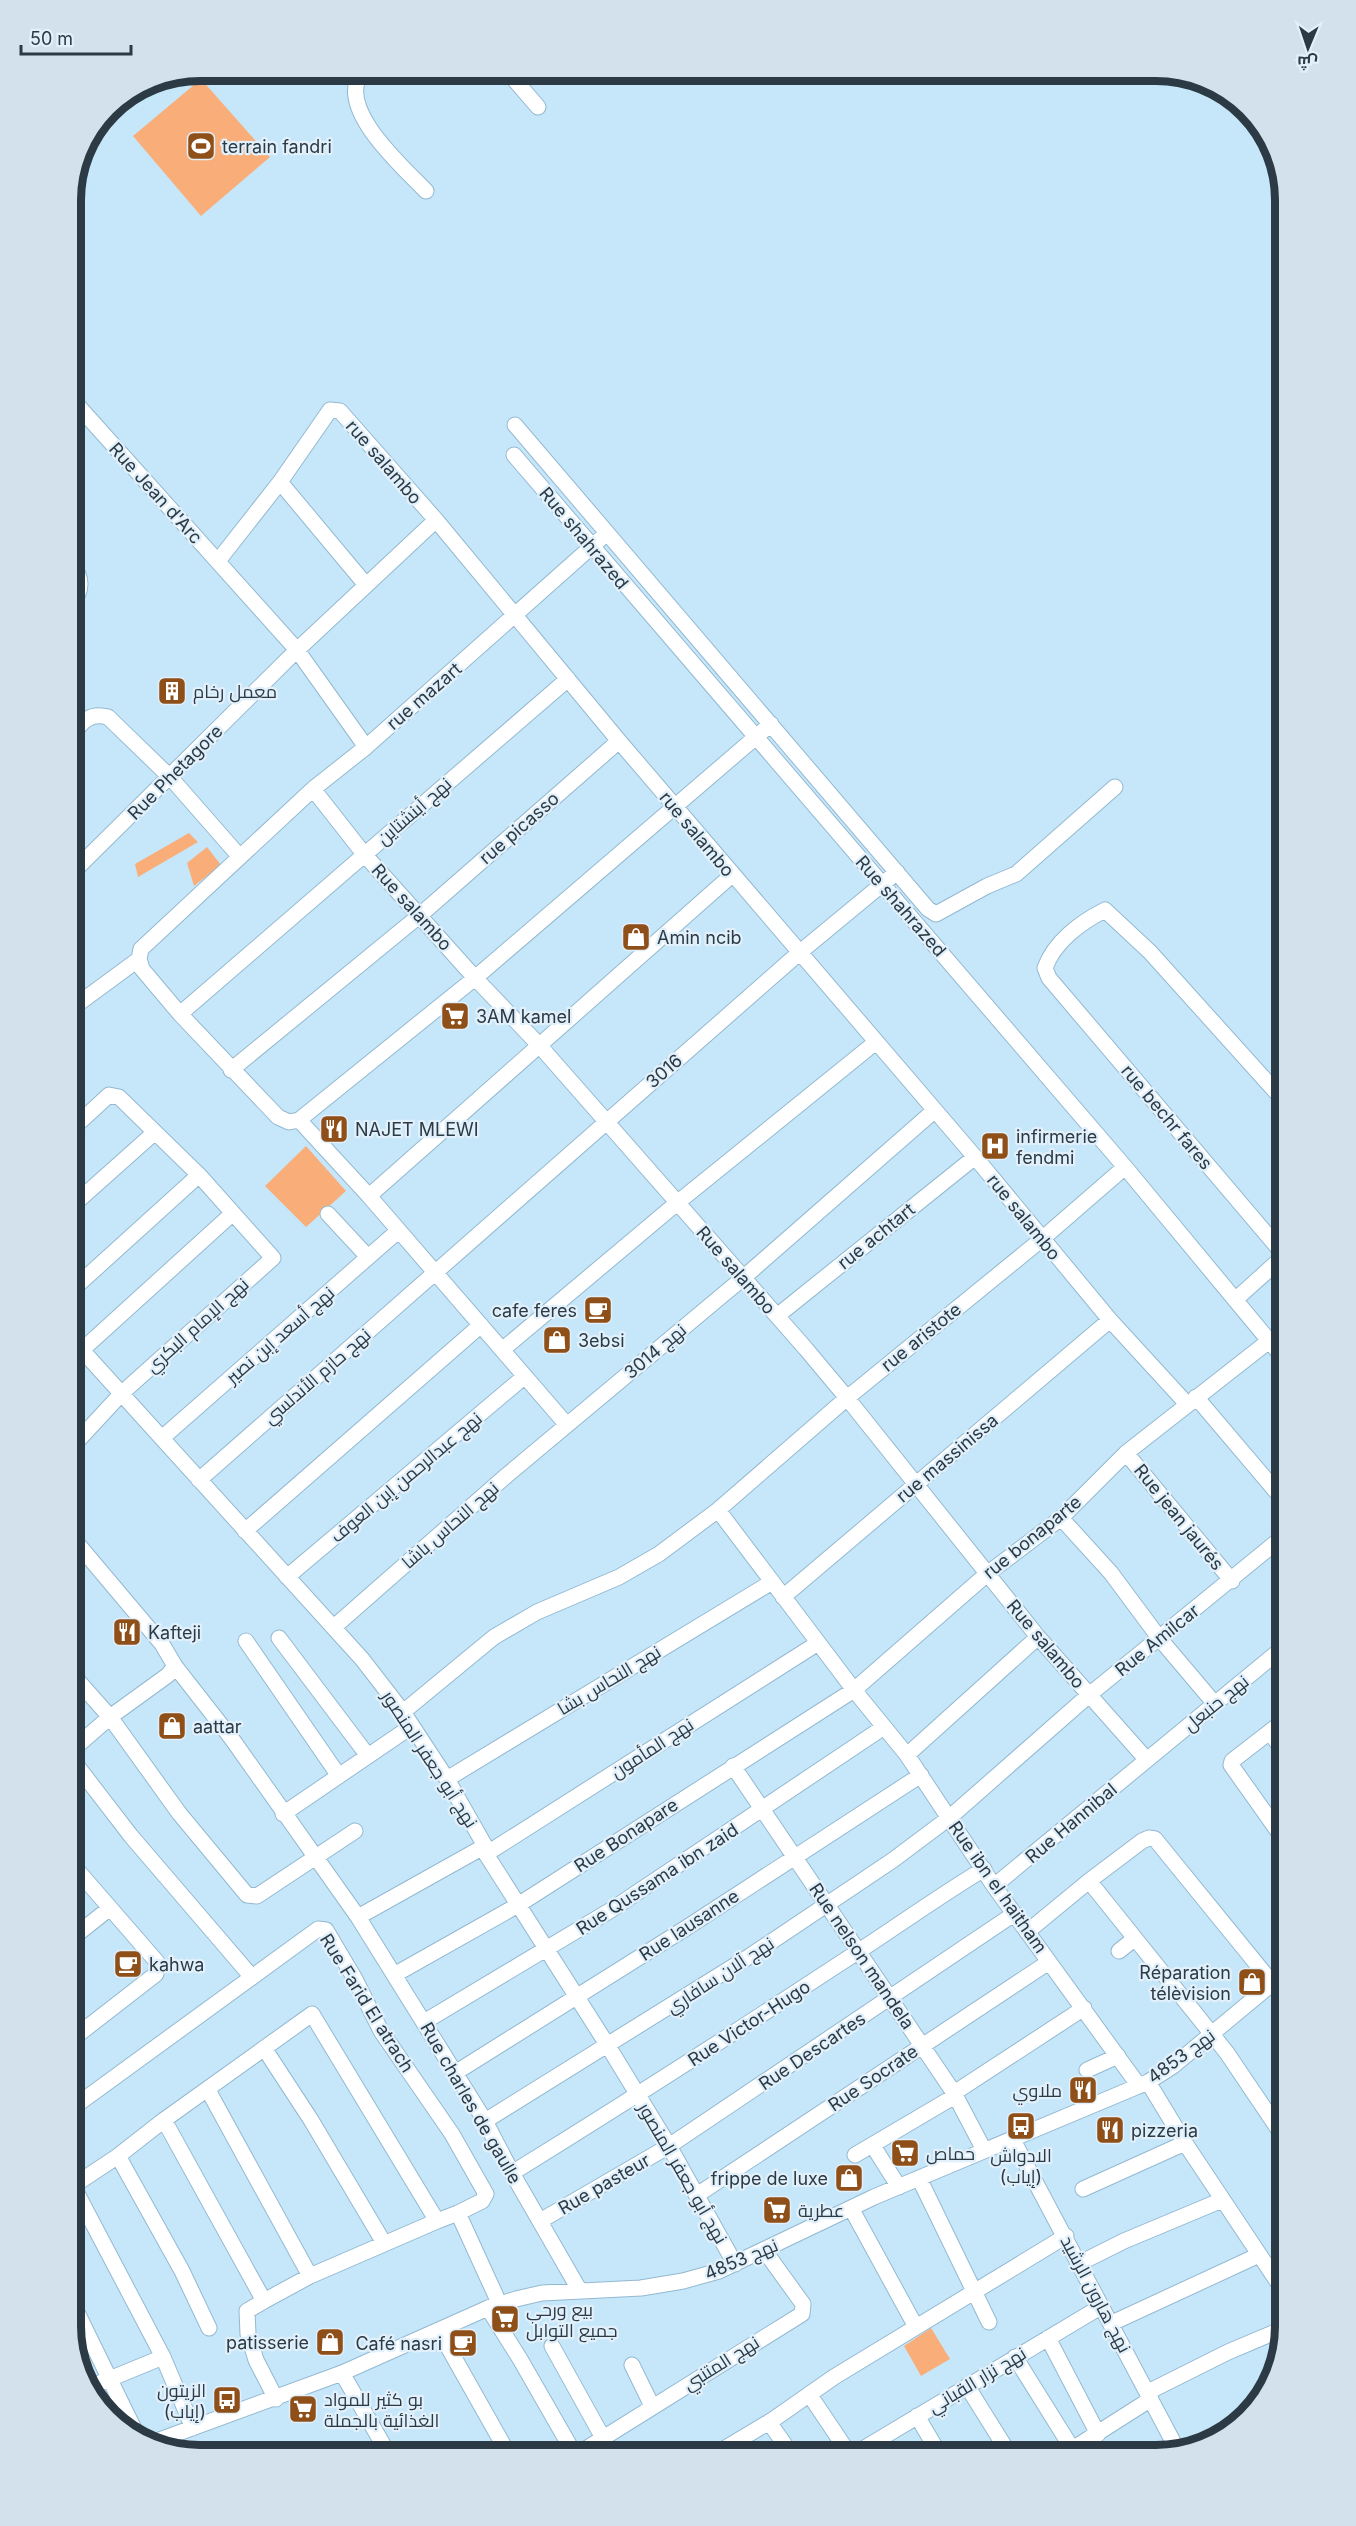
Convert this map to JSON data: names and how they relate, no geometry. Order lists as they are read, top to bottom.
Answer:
{
  "streets": {
    "street": [
      "rue salambo",
      "Rue Jean d'Arc",
      "Rue shahrazed",
      "rue mazart",
      "Rue Phetagore",
      "نهج أينشتاين",
      "rue picasso",
      "Rue salambo",
      "3016",
      "rue bechr fares",
      "rue achtart",
      "نهج الإمام البكري",
      "نهج أسعد إبن نصير",
      "rue aristote",
      "نهج 3014",
      "نهج حازم الأندلسي",
      "rue massinissa",
      "نهج عبدالرحمن إبن العوف",
      "Rue jean jaurés",
      "نهج النحاس باشا",
      "rue bonaparte",
      "Rue Amilcar",
      "نهج النحاس بشا",
      "نهج حنبعل",
      "نهج المأمون",
      "نهج أبو جعفر المنصور",
      "Rue Hannibal",
      "Rue Bonapare",
      "Rue Qussama ibn zaid",
      "Rue ibn el haitham",
      "Rue lausanne",
      "Rue nelson mandela",
      "نهج آلان سافاري",
      "Rue Farid El atrach",
      "Rue Victor-Hugo",
      "Rue Descartes",
      "نهج 4853",
      "Rue Socrate",
      "Rue charles de gaulle",
      "Rue pasteur",
      "نهج هارون الرشيد",
      "نهج المتنبي",
      "نهج نزار القباني"
    ]
  },
  "crossings": [
    ["rue salambo", "Rue Jean d'Arc"],
    ["rue salambo", "rue mazart"],
    ["rue salambo", "Rue Phetagore"],
    ["rue salambo", "نهج أينشتاين"],
    ["rue salambo", "rue picasso"],
    ["rue salambo", "3016"],
    ["rue salambo", "rue achtart"],
    ["rue salambo", "rue aristote"],
    ["rue salambo", "نهج 3014"],
    ["rue salambo", "rue massinissa"],
    ["rue salambo", "rue bonaparte"],
    ["Rue Jean d'Arc", "rue mazart"],
    ["Rue Jean d'Arc", "Rue Phetagore"],
    ["Rue shahrazed", "rue mazart"],
    ["Rue shahrazed", "3016"],
    ["Rue shahrazed", "rue aristote"],
    ["Rue shahrazed", "rue bonaparte"],
    ["rue mazart", "Rue salambo"],
    ["نهج أينشتاين", "Rue salambo"],
    ["rue picasso", "Rue salambo"],
    ["Rue salambo", "3016"],
    ["Rue salambo", "rue achtart"],
    ["Rue salambo", "rue aristote"],
    ["Rue salambo", "نهج 3014"],
    ["Rue salambo", "rue massinissa"],
    ["Rue salambo", "rue bonaparte"],
    ["Rue salambo", "Rue Amilcar"],
    ["Rue salambo", "نهج حنبعل"],
    ["Rue salambo", "Rue Hannibal"],
    ["3016", "نهج حازم الأندلسي"],
    ["نهج الإمام البكري", "نهج أبو جعفر المنصور"],
    ["نهج أسعد إبن نصير", "نهج أبو جعفر المنصور"],
    ["rue aristote", "نهج أبو جعفر المنصور"],
    ["rue aristote", "Rue ibn el haitham"],
    ["نهج 3014", "نهج النحاس باشا"],
    ["نهج حازم الأندلسي", "نهج أبو جعفر المنصور"],
    ["rue massinissa", "Rue ibn el haitham"],
    ["نهج عبدالرحمن إبن العوف", "نهج أبو جعفر المنصور"],
    ["Rue jean jaurés", "rue bonaparte"],
    ["Rue jean jaurés", "Rue Amilcar"],
    ["نهج النحاس باشا", "نهج أبو جعفر المنصور"],
    ["rue bonaparte", "Rue Bonapare"],
    ["rue bonaparte", "Rue ibn el haitham"],
    ["Rue Amilcar", "Rue ibn el haitham"],
    ["Rue Amilcar", "نهج آلان سافاري"],
    ["نهج النحاس بشا", "نهج أبو جعفر المنصور"],
    ["نهج النحاس بشا", "Rue ibn el haitham"],
    ["نهج حنبعل", "Rue Hannibal"],
    ["نهج المأمون", "نهج أبو جعفر المنصور"],
    ["نهج المأمون", "Rue ibn el haitham"],
    ["نهج المأمون", "Rue charles de gaulle"],
    ["نهج أبو جعفر المنصور", "Rue Bonapare"],
    ["نهج أبو جعفر المنصور", "Rue Qussama ibn zaid"],
    ["نهج أبو جعفر المنصور", "Rue lausanne"],
    ["نهج أبو جعفر المنصور", "نهج آلان سافاري"],
    ["نهج أبو جعفر المنصور", "Rue Victor-Hugo"],
    ["نهج أبو جعفر المنصور", "Rue Descartes"],
    ["نهج أبو جعفر المنصور", "نهج 4853"],
    ["نهج أبو جعفر المنصور", "Rue Socrate"],
    ["نهج أبو جعفر المنصور", "Rue pasteur"],
    ["Rue Hannibal", "Rue ibn el haitham"],
    ["Rue Bonapare", "Rue ibn el haitham"],
    ["Rue Bonapare", "Rue nelson mandela"],
    ["Rue Bonapare", "Rue charles de gaulle"],
    ["Rue Qussama ibn zaid", "Rue ibn el haitham"],
    ["Rue Qussama ibn zaid", "Rue nelson mandela"],
    ["Rue Qussama ibn zaid", "Rue charles de gaulle"],
    ["Rue ibn el haitham", "Rue lausanne"],
    ["Rue ibn el haitham", "نهج آلان سافاري"],
    ["Rue ibn el haitham", "Rue Victor-Hugo"],
    ["Rue ibn el haitham", "Rue Descartes"],
    ["Rue ibn el haitham", "نهج 4853"],
    ["Rue ibn el haitham", "Rue Socrate"],
    ["Rue lausanne", "Rue nelson mandela"],
    ["Rue lausanne", "Rue charles de gaulle"],
    ["Rue nelson mandela", "نهج آلان سافاري"],
    ["Rue nelson mandela", "Rue Victor-Hugo"],
    ["Rue nelson mandela", "Rue Descartes"],
    ["Rue nelson mandela", "نهج 4853"],
    ["Rue nelson mandela", "Rue Socrate"],
    ["نهج آلان سافاري", "Rue charles de gaulle"],
    ["Rue Victor-Hugo", "Rue charles de gaulle"],
    ["Rue Descartes", "Rue pasteur"],
    ["نهج 4853", "Rue charles de gaulle"],
    ["نهج 4853", "نهج هارون الرشيد"],
    ["نهج 4853", "نهج المتنبي"],
    ["Rue charles de gaulle", "Rue pasteur"],
    ["نهج هارون الرشيد", "نهج نزار القباني"]
  ],
  "places": {
    "sports": ["terrain fandri"],
    "building": ["معمل رخام"],
    "shop": [
      "Amin ncib",
      "3ebsi",
      "aattar",
      "Réparation télèvision",
      "frippe de luxe",
      "patisserie"
    ],
    "supermarket": [
      "3AM kamel",
      "حماص",
      "عطرية",
      "بيع ورحي جميع التوابل",
      "بو كثير للمواد الغذائية بالجملة"
    ],
    "restaurant": [
      "NAJET MLEWI",
      "Kafteji",
      "ملاوي",
      "pizzeria"
    ],
    "hospital": ["infirmerie fendmi"],
    "cafe": ["cafe feres", "kahwa", "Café nasri"],
    "bus stop": ["الادواش (إياب)", "الزيتون (إياب)"]
  },
  "scale_bar": "50 m",
  "north": "bottom"
}
